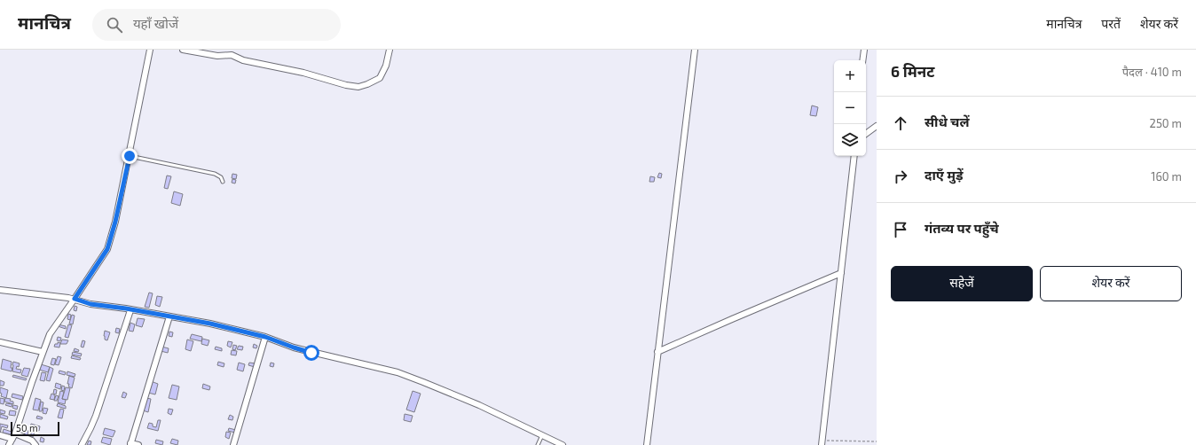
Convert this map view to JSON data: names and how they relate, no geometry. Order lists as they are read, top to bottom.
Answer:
{
  "scale_bar": "50 m",
  "page": {
    "header": "मानचित्र",
    "search": "यहाँ खोजें",
    "nav": ["मानचित्र", "परतें", "शेयर करें"],
    "heading": ["6 मिनट", "पैदल · 410 m"],
    "map_buttons": ["+", "−"],
    "list": [
      ["सीधे चलें", "250 m"],
      ["दाएँ मुड़ें", "160 m"],
      "गंतव्य पर पहुँचे"
    ],
    "buttons": ["सहेजें", "शेयर करें"],
    "scale": "50 m"
  }
}
